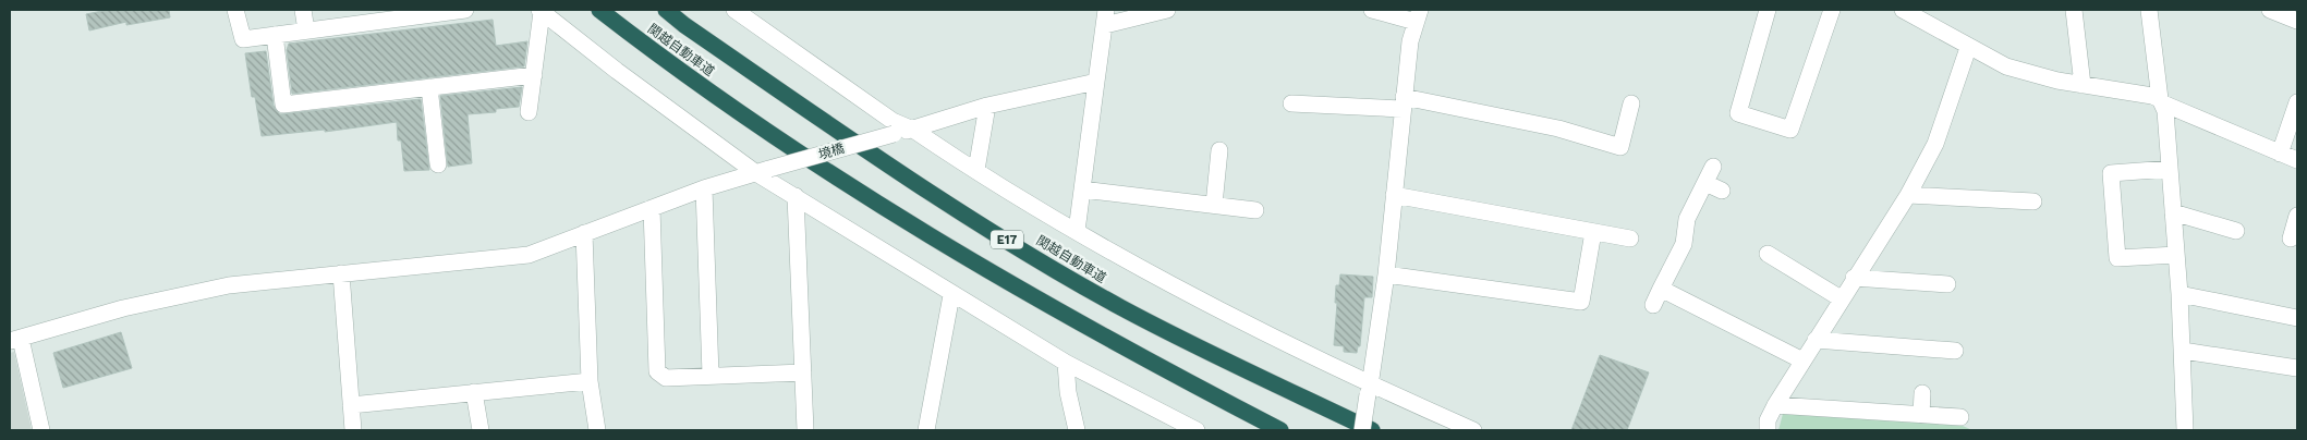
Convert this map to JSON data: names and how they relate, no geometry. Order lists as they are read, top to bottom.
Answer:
{
  "streets": {
    "highway": ["関越自動車道", "E17"],
    "street": ["境橋"]
  }
}
